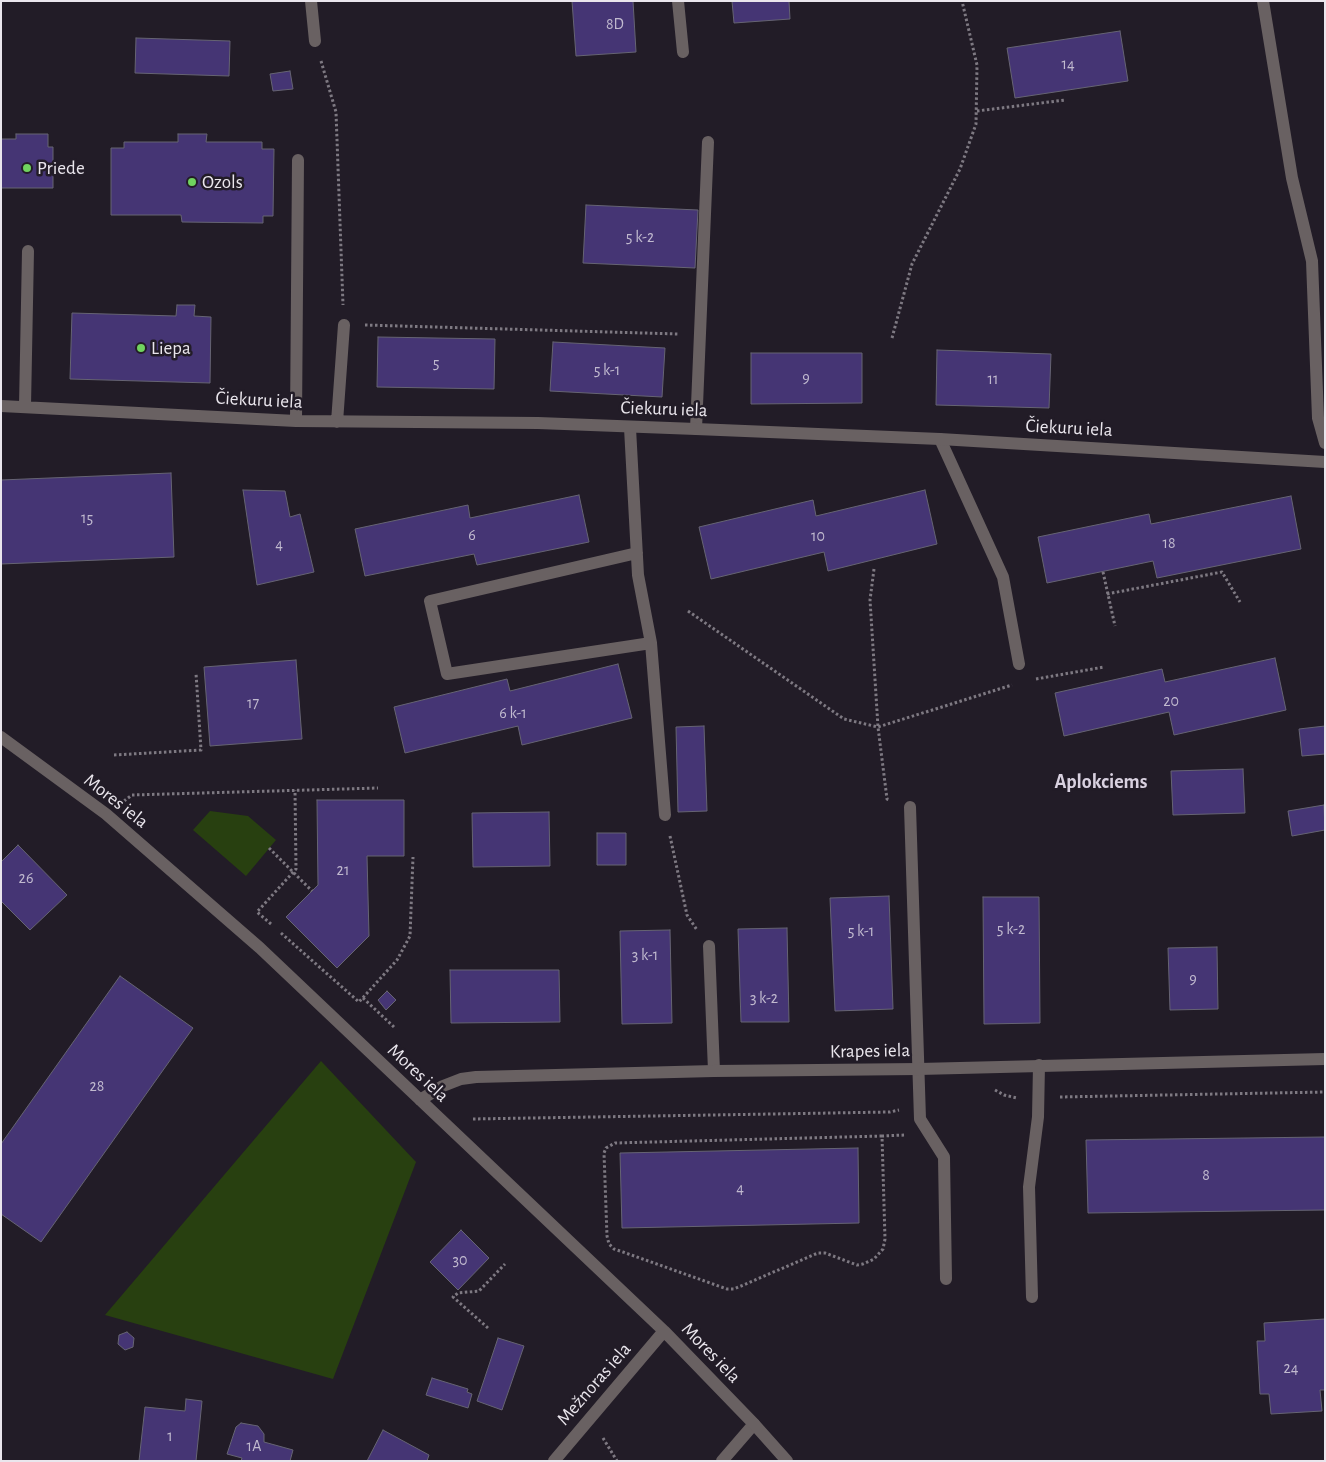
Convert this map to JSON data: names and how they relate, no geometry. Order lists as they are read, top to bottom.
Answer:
{
  "streets": {
    "street": [
      "Čiekuru iela",
      "Mores iela",
      "Krapes iela",
      "Mežnoras iela"
    ]
  },
  "crossings": [
    ["Mores iela", "Krapes iela"],
    ["Mores iela", "Mežnoras iela"]
  ],
  "districts": ["Aplokciems"],
  "places": ["Priede", "Ozols", "Liepa"],
  "house_numbers": [
    "8D",
    "14",
    "5 k-2",
    "5",
    "5 k-1",
    "9",
    "11",
    "15",
    "6",
    "10",
    "18",
    "4",
    "20",
    "17",
    "6 k-1",
    "21",
    "26",
    "5 k-2",
    "5 k-1",
    "3 k-1",
    "9",
    "3 k-2",
    "28",
    "8",
    "4",
    "30",
    "24",
    "1",
    "1A"
  ]
}
